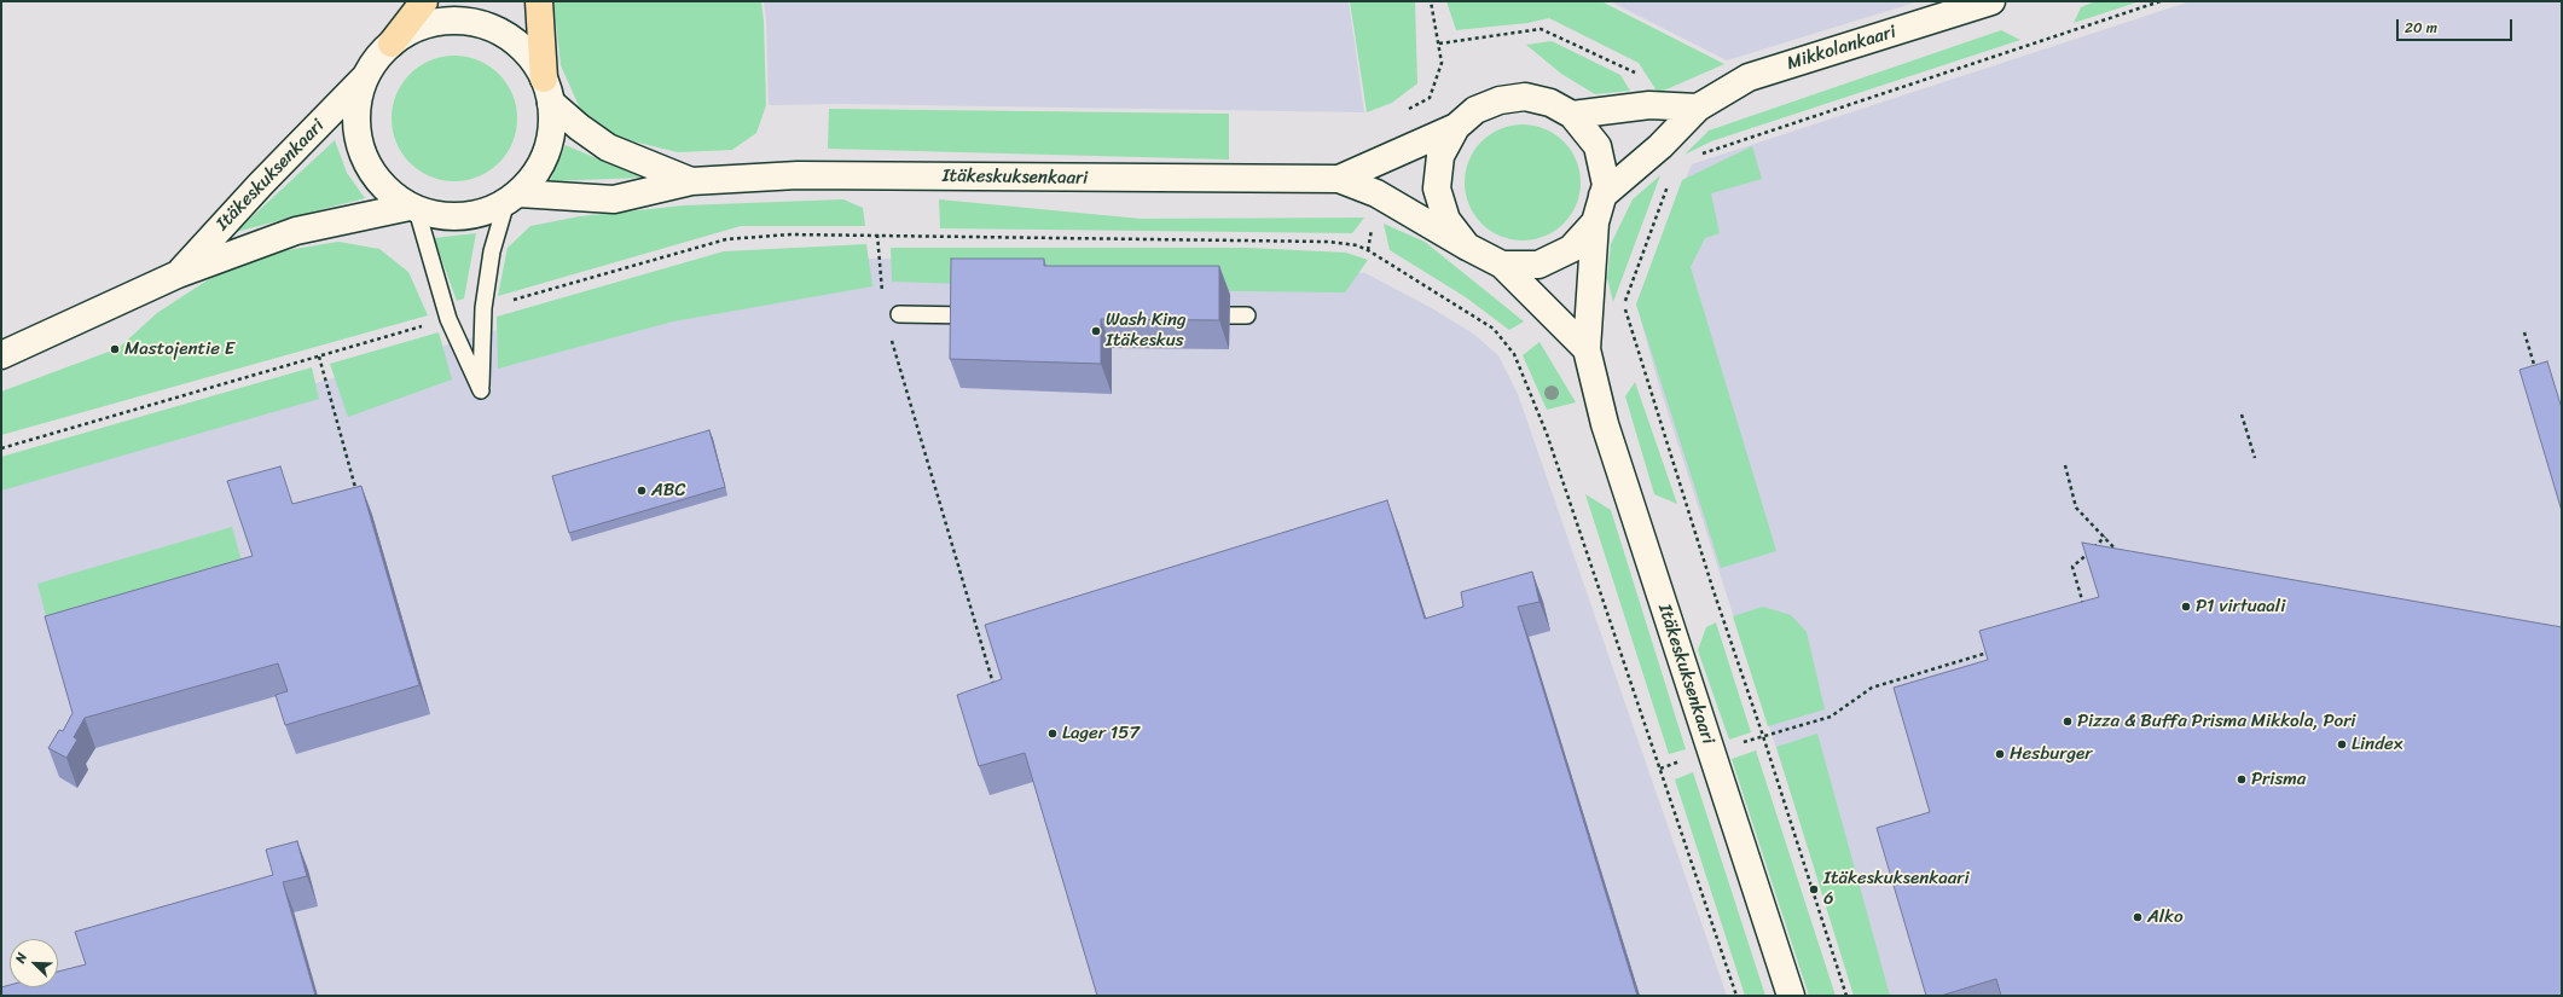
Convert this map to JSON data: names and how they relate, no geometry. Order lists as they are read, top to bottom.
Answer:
{
  "streets": {
    "street": ["Mikkolankaari", "Itäkeskuksenkaari"]
  },
  "crossings": [
    ["Mikkolankaari", "Itäkeskuksenkaari"]
  ],
  "places": [
    "Wash King Itäkeskus",
    "Mastojentie E",
    "ABC",
    "P1 virtuaali",
    "Pizza & Buffa Prisma Mikkola, Pori",
    "Lager 157",
    "Lindex",
    "Hesburger",
    "Prisma",
    "Itäkeskuksenkaari 6",
    "Alko"
  ],
  "scale_bar": "20 m",
  "north": "top left"
}
